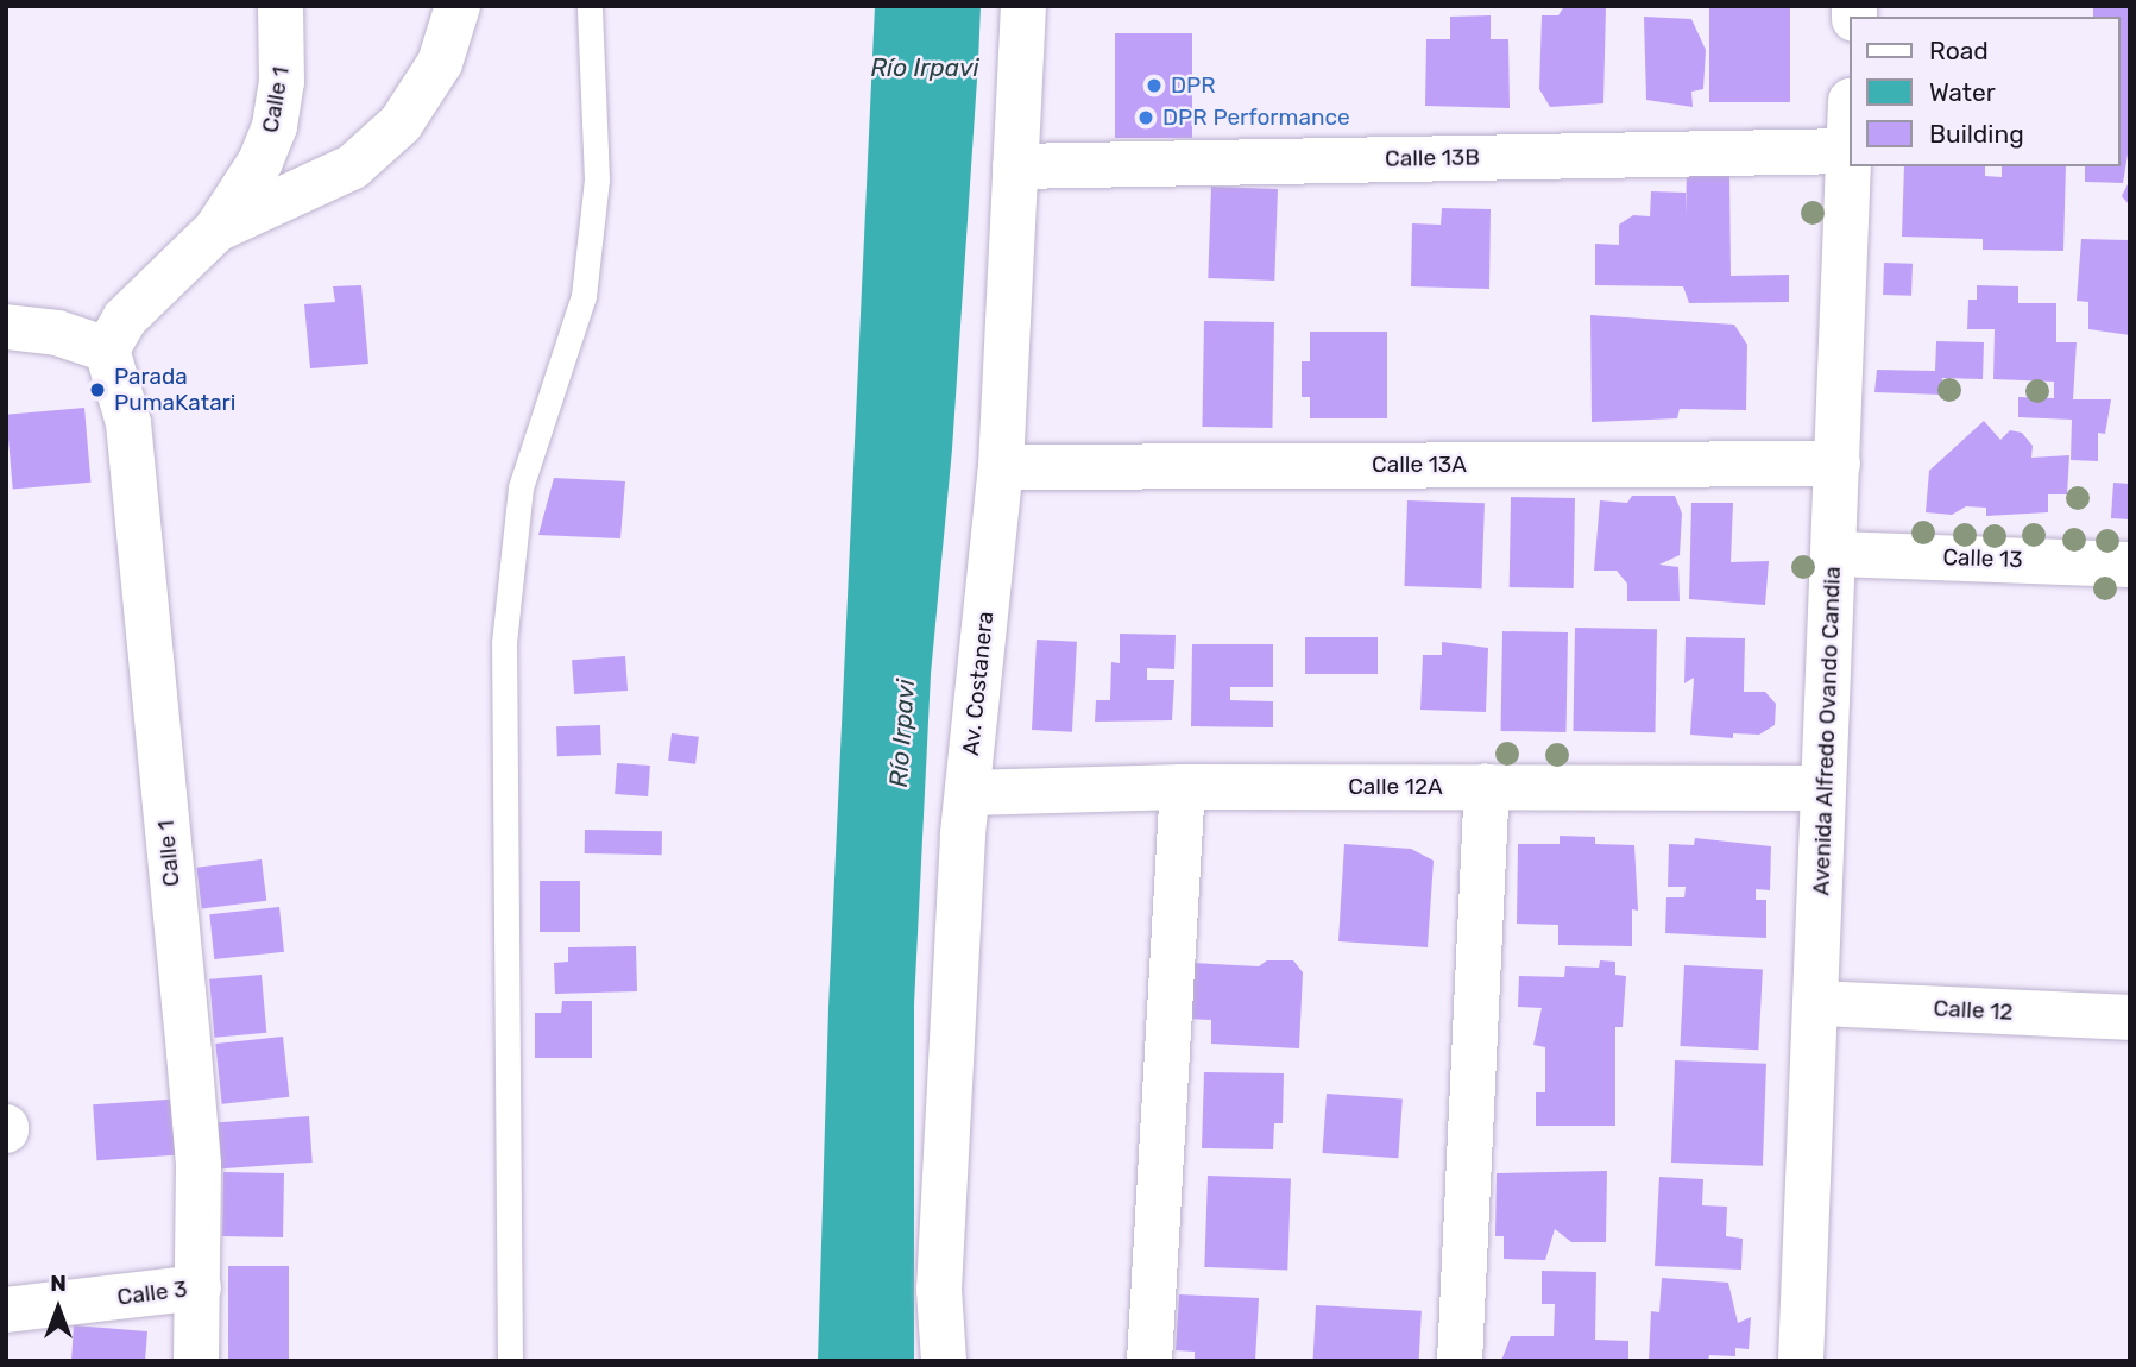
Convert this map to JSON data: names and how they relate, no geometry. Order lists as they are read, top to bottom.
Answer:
{
  "streets": {
    "street": [
      "Calle 1",
      "Calle 13B",
      "Calle 13A",
      "Calle 13",
      "Av. Costanera",
      "Avenida Alfredo Ovando Candia",
      "Calle 12A",
      "Calle 12",
      "Calle 3"
    ]
  },
  "crossings": [
    ["Calle 1", "Calle 3"],
    ["Calle 13B", "Av. Costanera"],
    ["Calle 13B", "Avenida Alfredo Ovando Candia"],
    ["Calle 13A", "Av. Costanera"],
    ["Calle 13A", "Avenida Alfredo Ovando Candia"],
    ["Calle 13", "Avenida Alfredo Ovando Candia"],
    ["Av. Costanera", "Calle 12A"],
    ["Avenida Alfredo Ovando Candia", "Calle 12A"],
    ["Avenida Alfredo Ovando Candia", "Calle 12"]
  ],
  "water": ["Río Irpavi"],
  "places": ["DPR", "DPR Performance", "Parada PumaKatari"],
  "legend": ["Road", "Water", "Building"],
  "north": "top"
}
